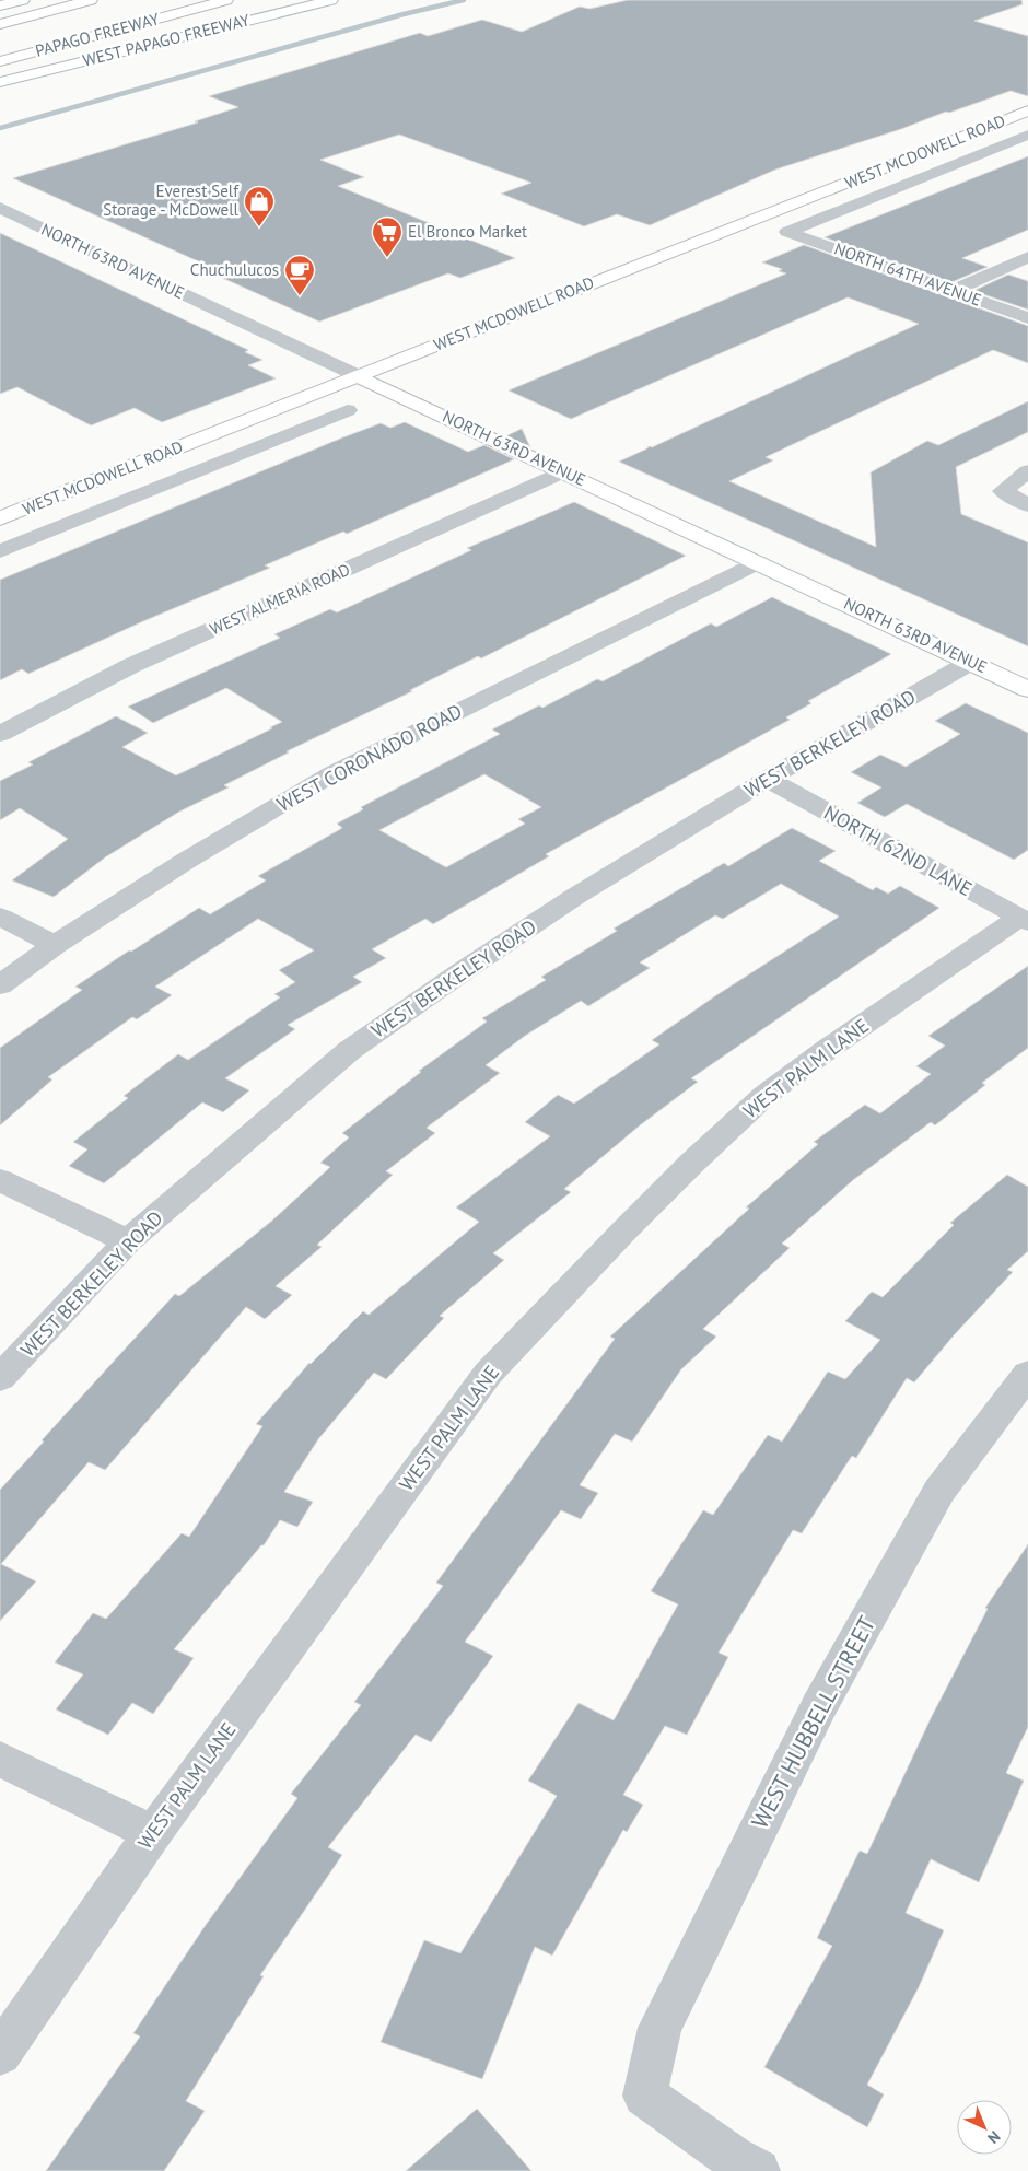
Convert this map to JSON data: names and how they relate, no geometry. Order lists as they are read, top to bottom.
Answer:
{
  "streets": {
    "main road": [
      "PAPAGO FREEWAY",
      "WEST PAPAGO FREEWAY",
      "WEST MCDOWELL ROAD",
      "NORTH 63RD AVENUE"
    ],
    "street": [
      "NORTH 64TH AVENUE",
      "WEST ALMERIA ROAD",
      "WEST BERKELEY ROAD",
      "WEST CORONADO ROAD",
      "NORTH 62ND LANE",
      "WEST PALM LANE",
      "WEST HUBBELL STREET"
    ]
  },
  "crossings": [
    ["WEST MCDOWELL ROAD", "NORTH 63RD AVENUE"],
    ["WEST MCDOWELL ROAD", "NORTH 64TH AVENUE"],
    ["NORTH 63RD AVENUE", "WEST ALMERIA ROAD"],
    ["NORTH 63RD AVENUE", "WEST BERKELEY ROAD"],
    ["NORTH 63RD AVENUE", "WEST CORONADO ROAD"],
    ["WEST BERKELEY ROAD", "NORTH 62ND LANE"],
    ["NORTH 62ND LANE", "WEST PALM LANE"]
  ],
  "places": {
    "shop": ["Everest Self Storage - McDowell"],
    "supermarket": ["El Bronco Market"],
    "cafe": ["Chuchulucos"]
  },
  "north": "bottom right"
}
